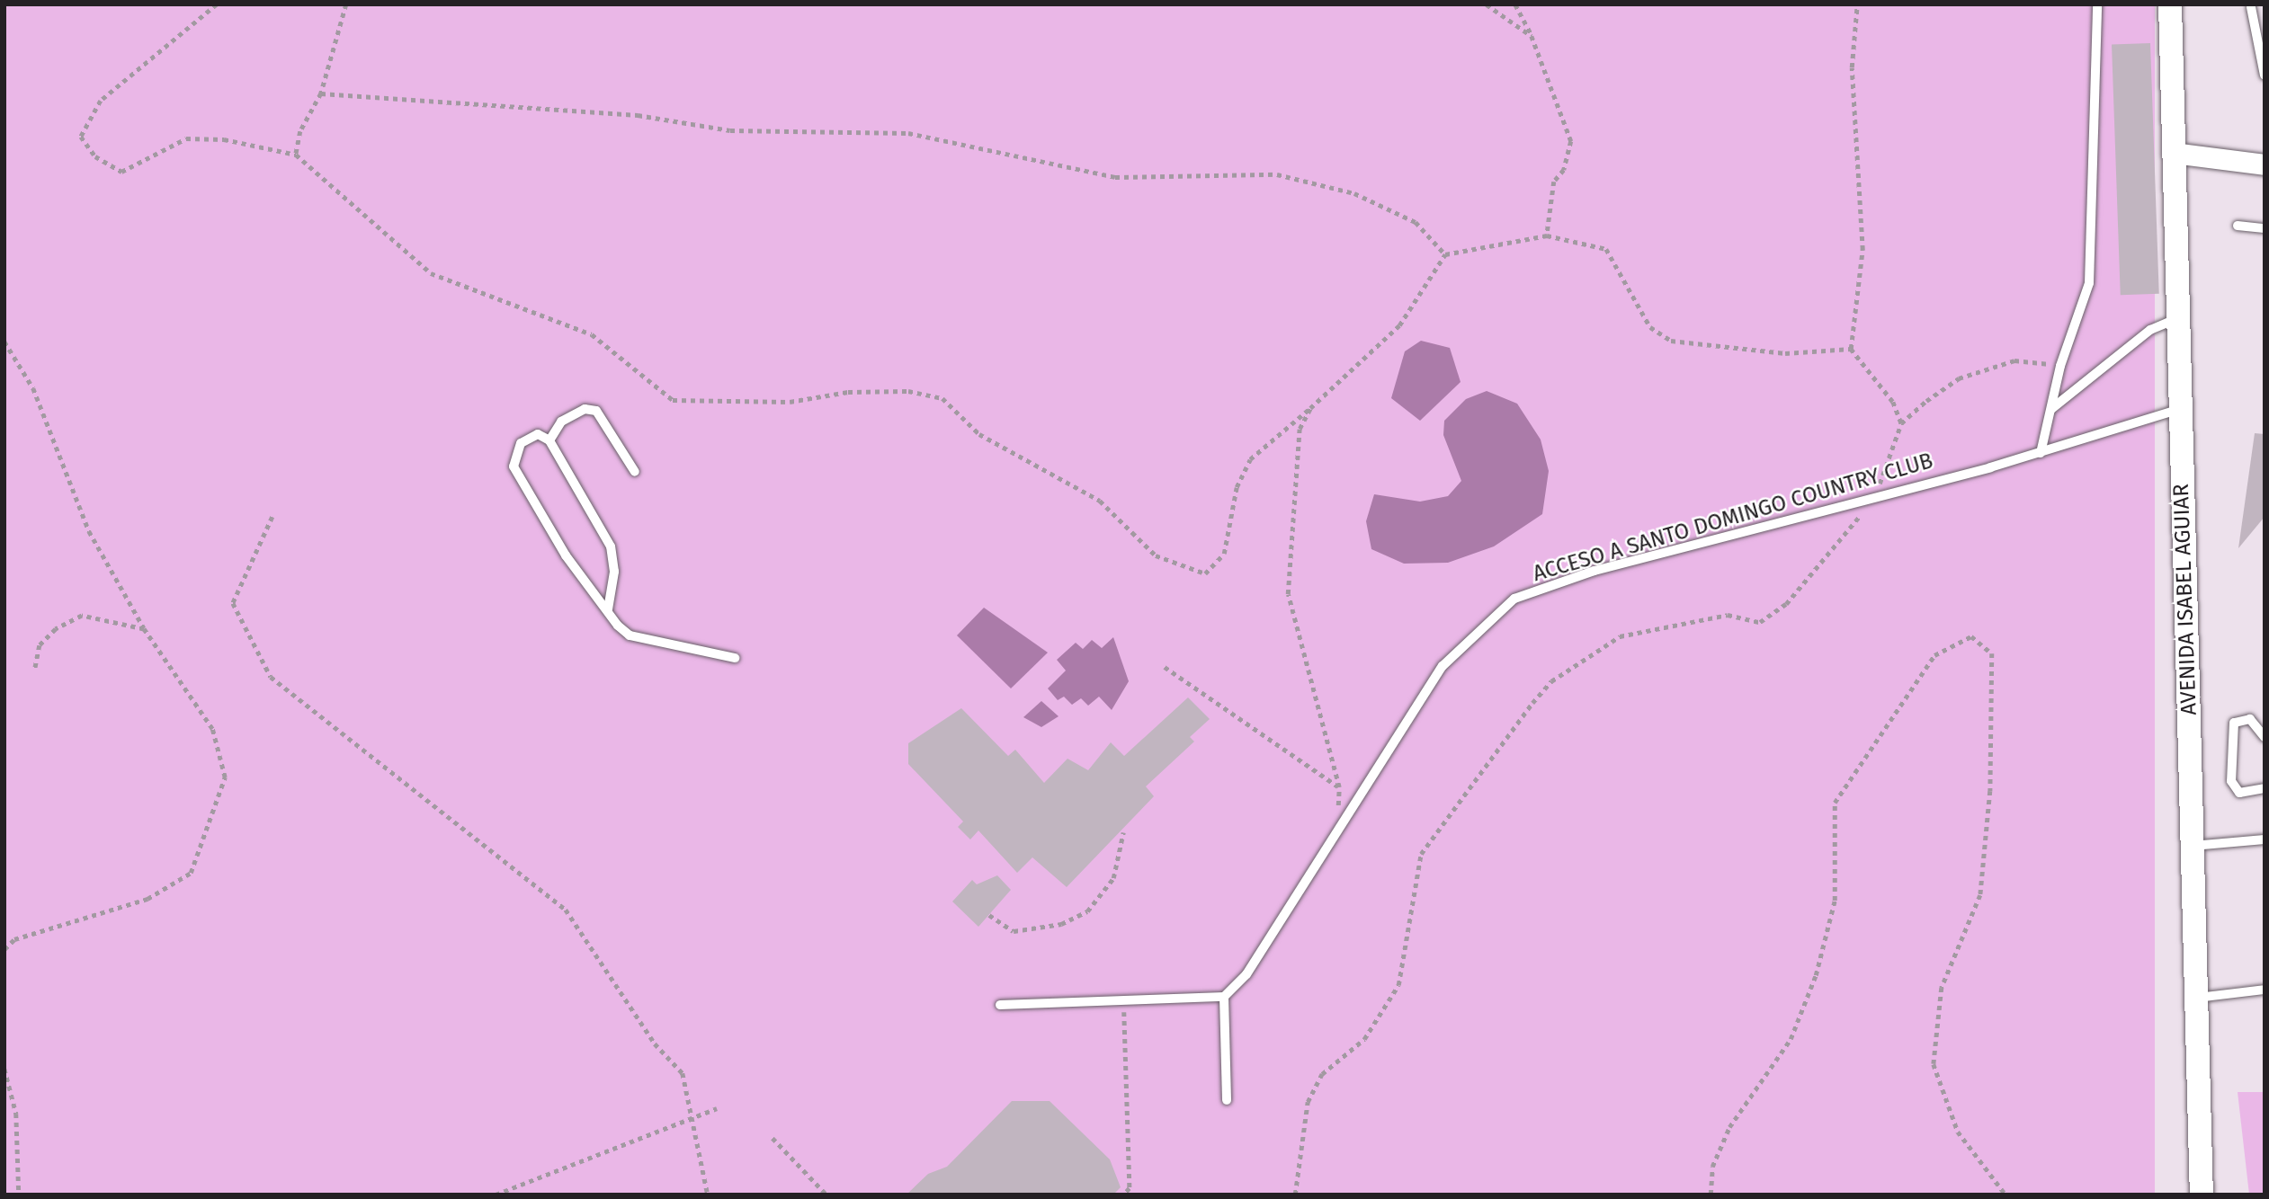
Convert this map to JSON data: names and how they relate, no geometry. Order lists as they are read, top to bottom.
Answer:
{
  "streets": {
    "main road": ["AVENIDA ISABEL AGUIAR"],
    "lane": ["ACCESO A SANTO DOMINGO COUNTRY CLUB"]
  },
  "crossings": [
    ["ACCESO A SANTO DOMINGO COUNTRY CLUB", "AVENIDA ISABEL AGUIAR"]
  ]
}
